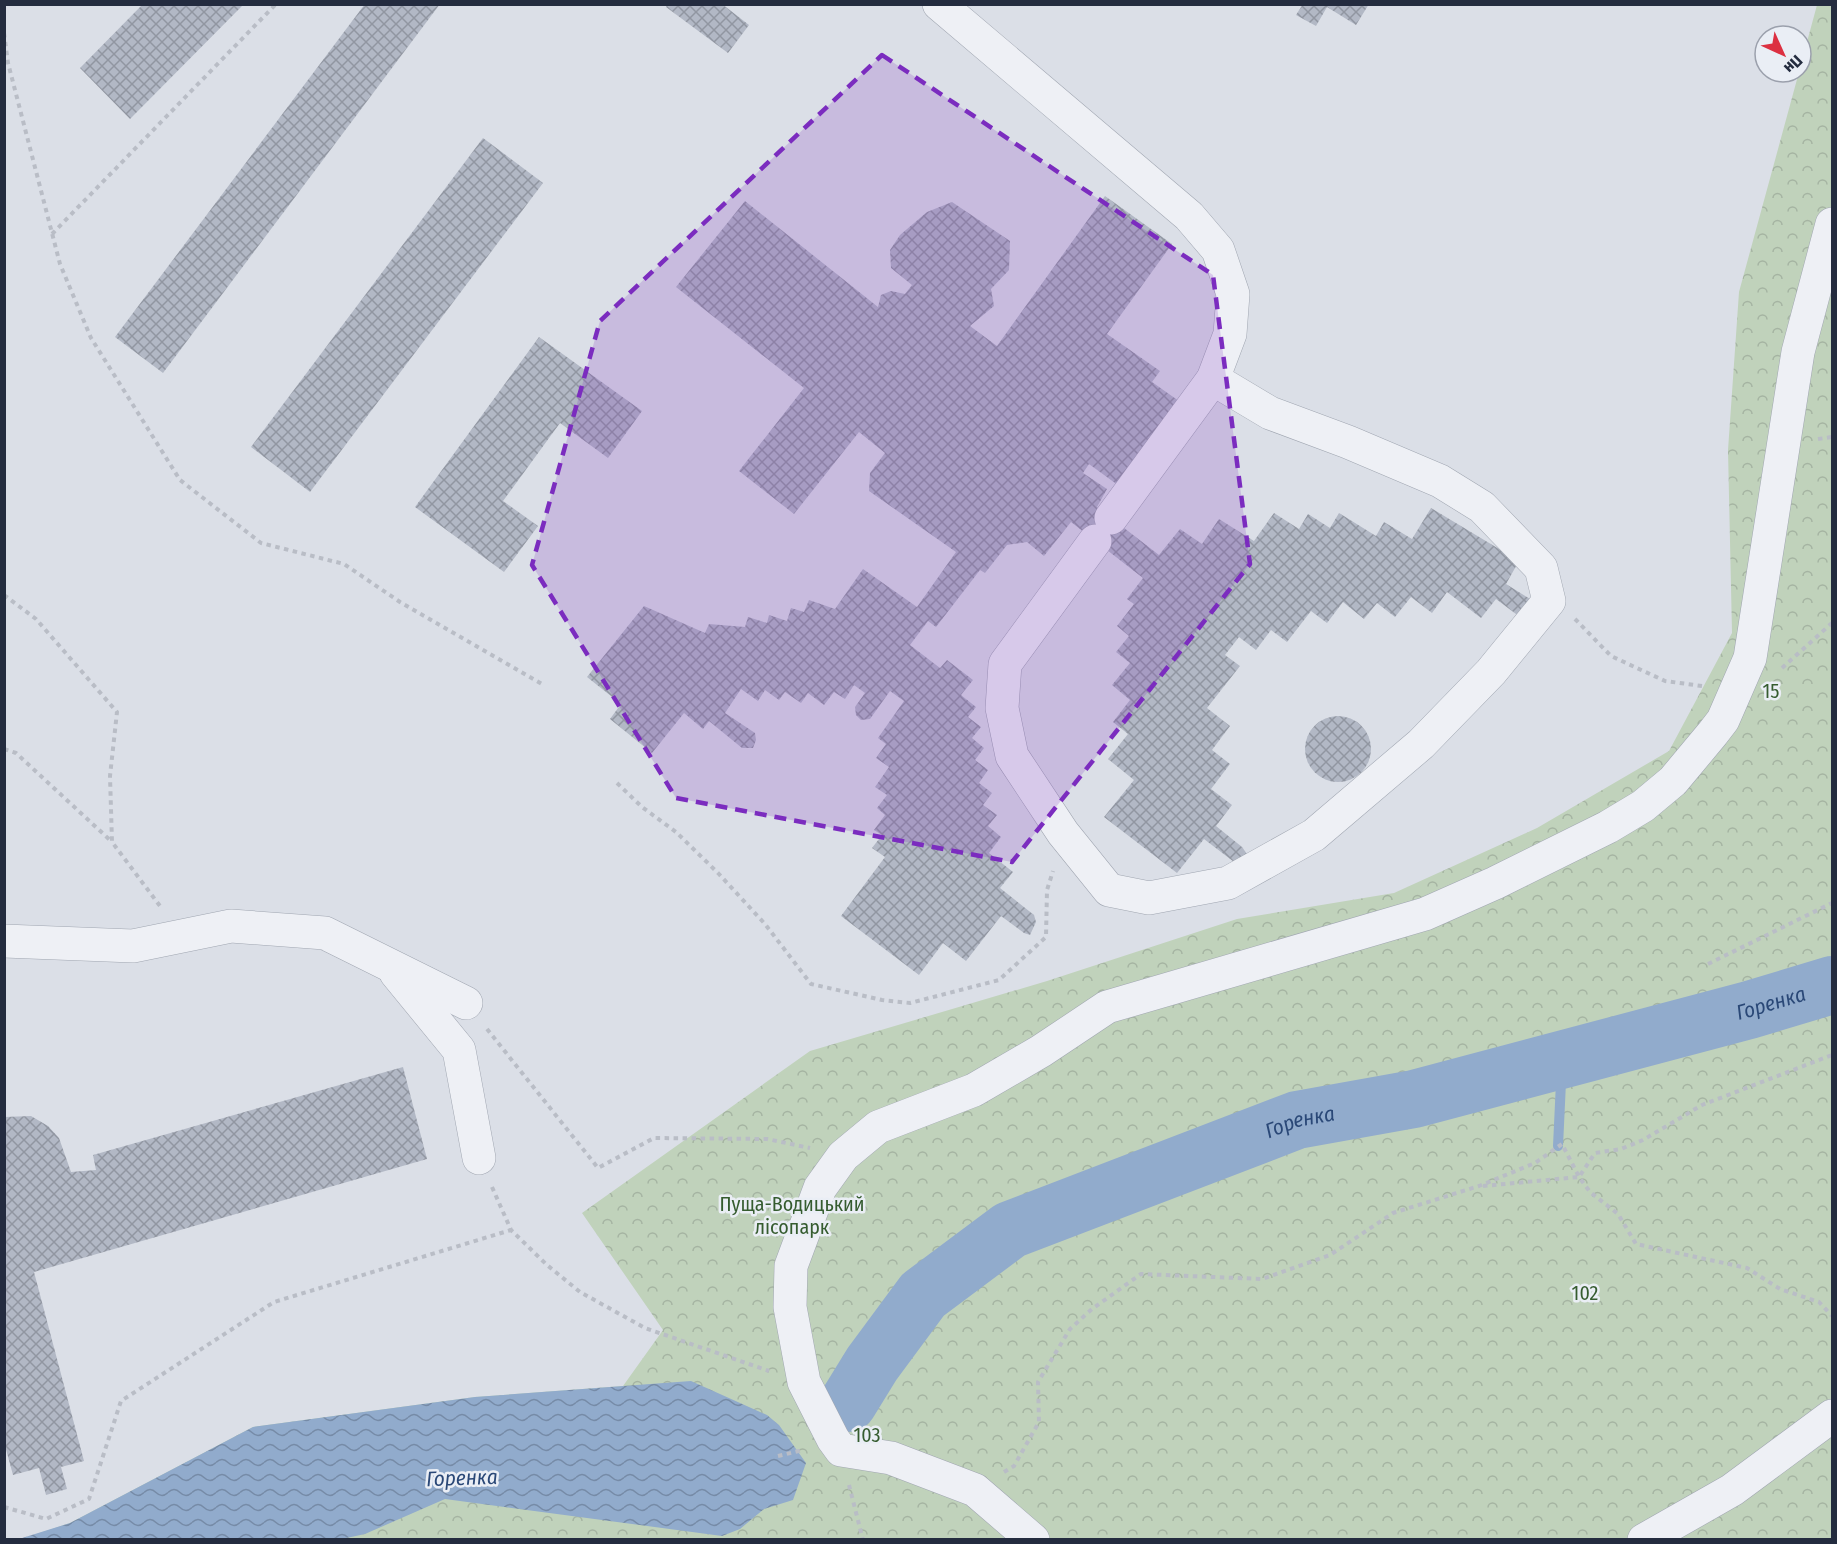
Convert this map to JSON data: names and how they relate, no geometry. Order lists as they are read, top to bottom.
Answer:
{
  "water": ["Горенка"],
  "parks": [
    "15",
    "Пуща-Водицький лісопарк",
    "102",
    "103"
  ],
  "north": "bottom right"
}
